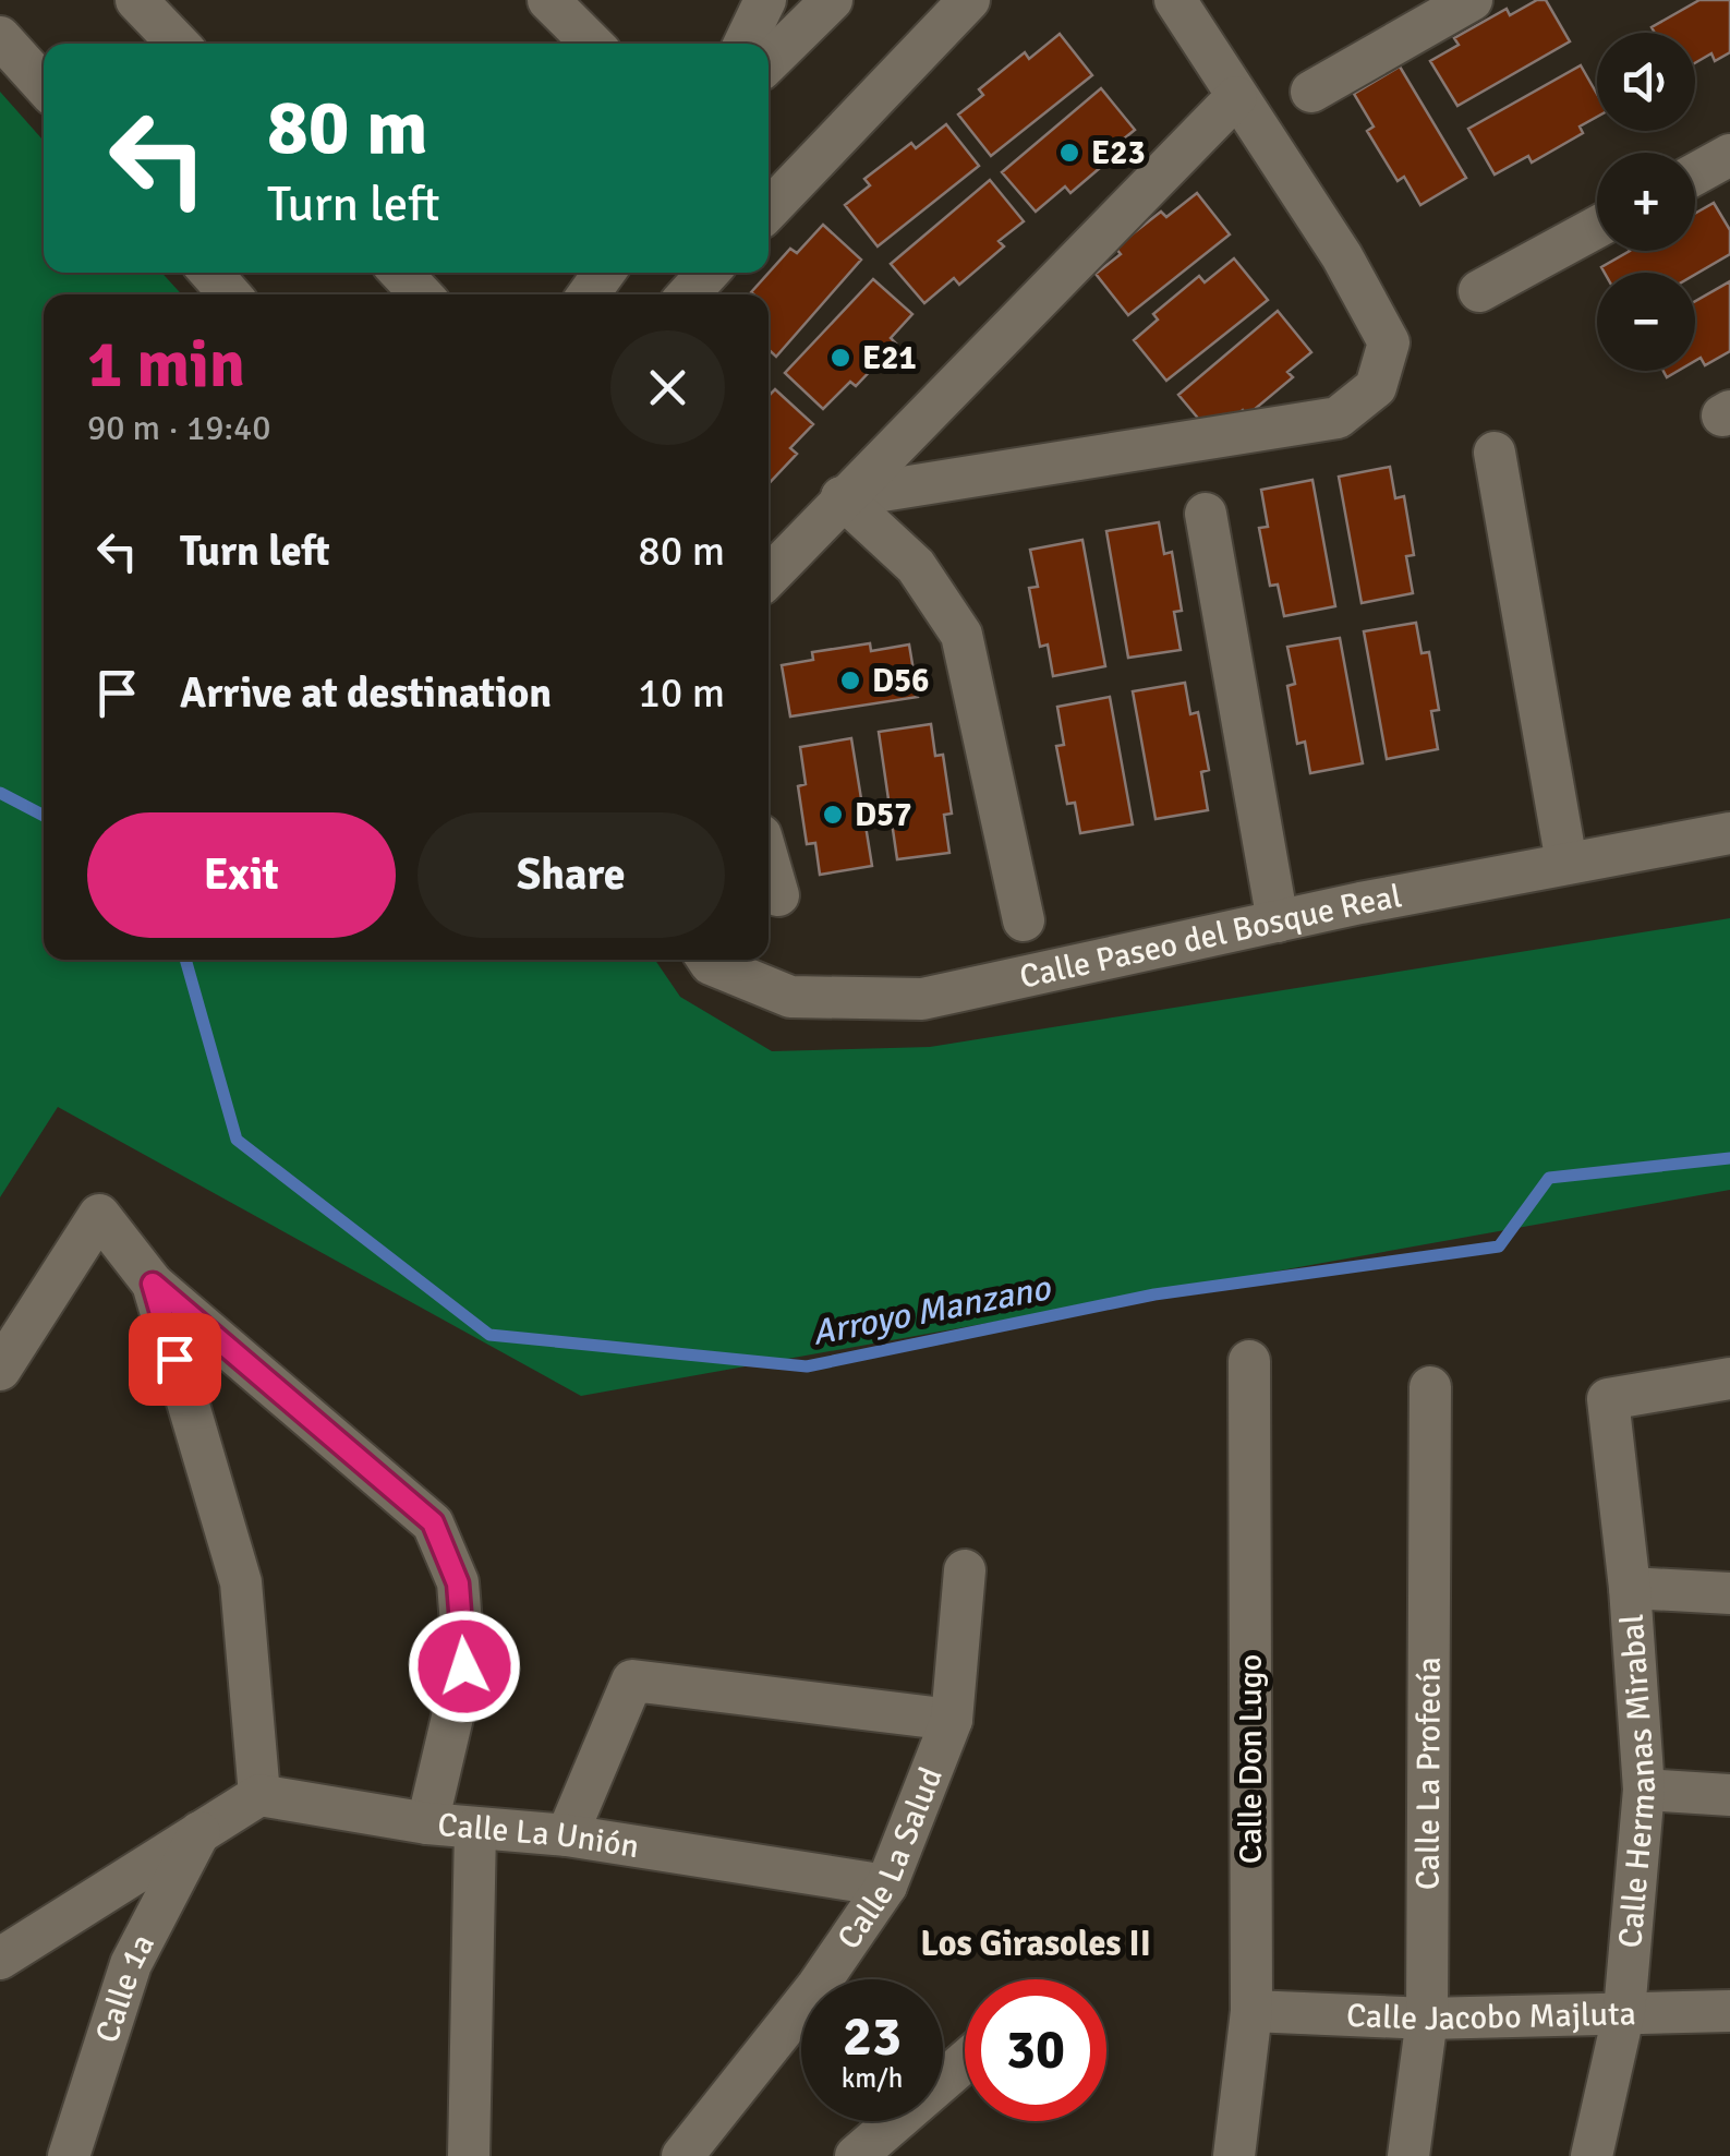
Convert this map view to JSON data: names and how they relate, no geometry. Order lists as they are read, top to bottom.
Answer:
{
  "streets": {
    "street": [
      "Calle Paseo del Bosque Real",
      "Calle Don Lugo",
      "Calle La Profecía",
      "Calle Hermanas Mirabal",
      "Calle La Unión",
      "Calle La Salud",
      "Calle 1a",
      "Calle Jacobo Majluta"
    ]
  },
  "crossings": [
    ["Calle Don Lugo", "Calle Jacobo Majluta"],
    ["Calle La Profecía", "Calle Jacobo Majluta"],
    ["Calle Hermanas Mirabal", "Calle Jacobo Majluta"],
    ["Calle La Unión", "Calle La Salud"]
  ],
  "districts": ["Los Girasoles II"],
  "water": ["Arroyo Manzano"],
  "places": [
    "E23",
    "E21",
    "D56",
    "D57"
  ],
  "page": {
    "map_buttons": ["+", "−"],
    "turn": ["80 m", "Turn left"],
    "heading": ["1 min", "90 m · 19:40"],
    "list": [
      {
        "name": "Turn left",
        "value": "80 m"
      },
      {
        "name": "Arrive at destination",
        "value": "10 m"
      }
    ],
    "buttons": ["Exit", "Share"],
    "speed": "23 km/h",
    "limit": "30"
  }
}
